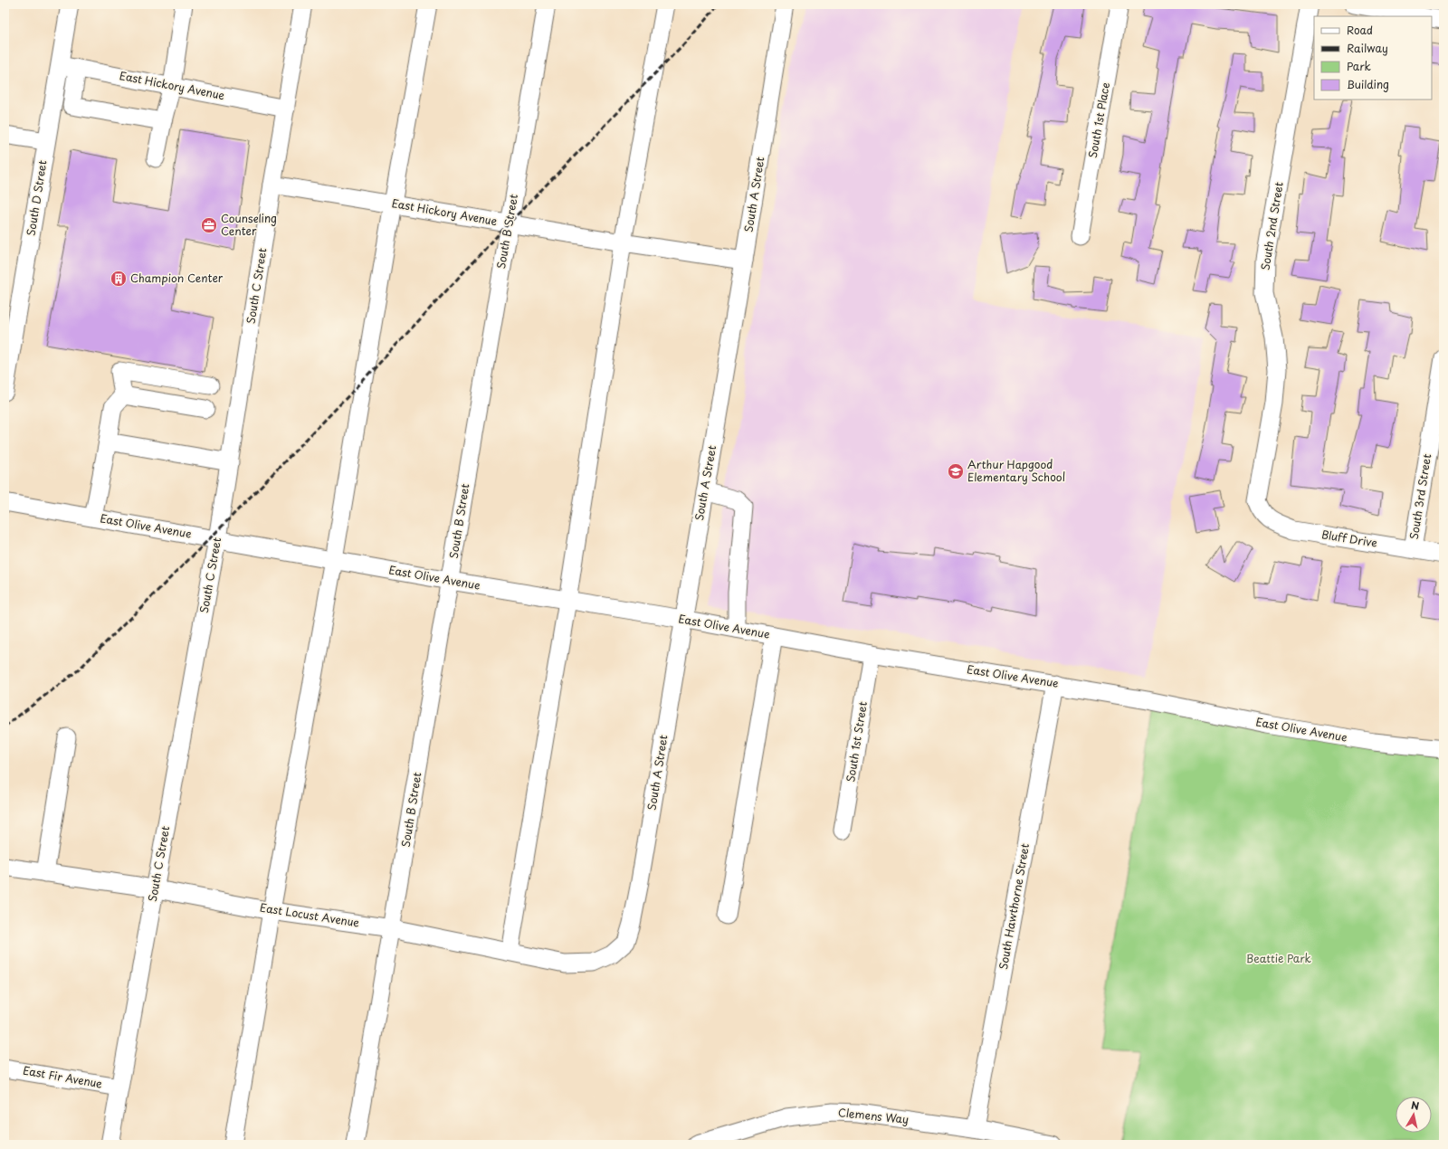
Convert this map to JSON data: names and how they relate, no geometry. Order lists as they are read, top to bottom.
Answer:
{
  "streets": {
    "street": [
      "East Hickory Avenue",
      "South 1st Place",
      "South A Street",
      "South D Street",
      "South 2nd Street",
      "South B Street",
      "South C Street",
      "South 3rd Street",
      "East Olive Avenue",
      "Bluff Drive",
      "South 1st Street",
      "South Hawthorne Street",
      "East Locust Avenue",
      "East Fir Avenue",
      "Clemens Way"
    ]
  },
  "crossings": [
    ["East Hickory Avenue", "South A Street"],
    ["East Hickory Avenue", "South D Street"],
    ["East Hickory Avenue", "South B Street"],
    ["East Hickory Avenue", "South C Street"],
    ["South A Street", "East Olive Avenue"],
    ["South A Street", "East Locust Avenue"],
    ["South 2nd Street", "Bluff Drive"],
    ["South B Street", "East Olive Avenue"],
    ["South B Street", "East Locust Avenue"],
    ["South C Street", "East Olive Avenue"],
    ["South C Street", "East Locust Avenue"],
    ["South C Street", "East Fir Avenue"],
    ["South 3rd Street", "Bluff Drive"],
    ["East Olive Avenue", "South 1st Street"],
    ["East Olive Avenue", "South Hawthorne Street"],
    ["South Hawthorne Street", "Clemens Way"]
  ],
  "parks": ["Beattie Park"],
  "places": {
    "office": ["Counseling Center"],
    "building": ["Champion Center"],
    "school or university": ["Arthur Hapgood Elementary School"]
  },
  "legend": [
    "Road",
    "Railway",
    "Park",
    "Building"
  ],
  "north": "top"
}
